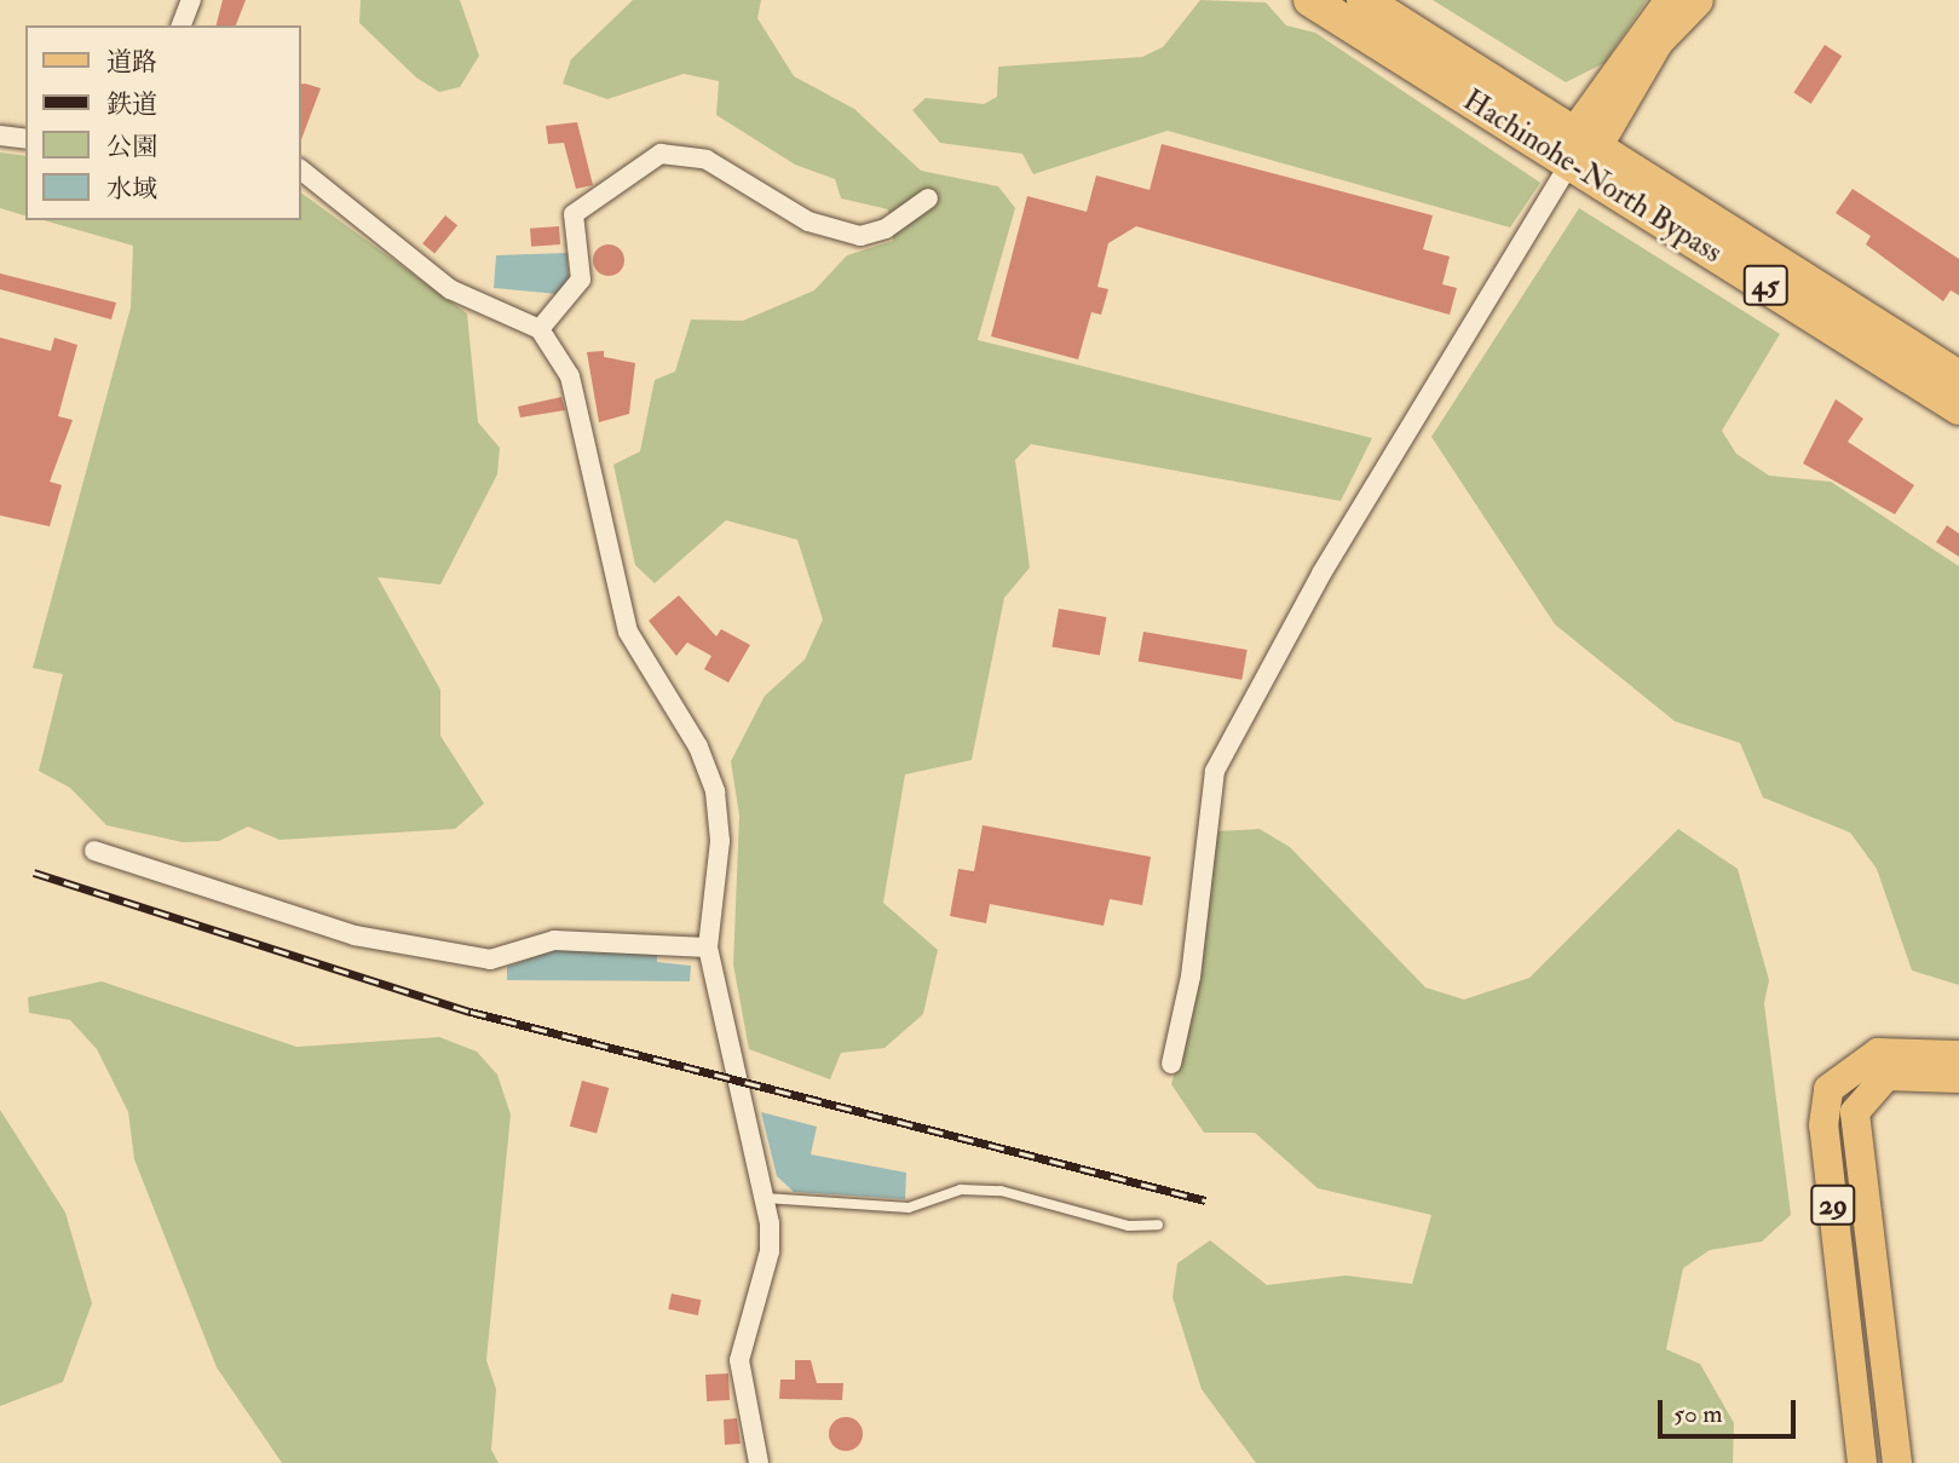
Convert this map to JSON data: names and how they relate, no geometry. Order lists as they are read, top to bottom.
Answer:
{
  "streets": {
    "highway": ["Hachinohe-North Bypass", "45"],
    "main road": ["29"]
  },
  "legend": [
    "道路",
    "鉄道",
    "公園",
    "水域"
  ],
  "scale_bar": "50 m"
}
